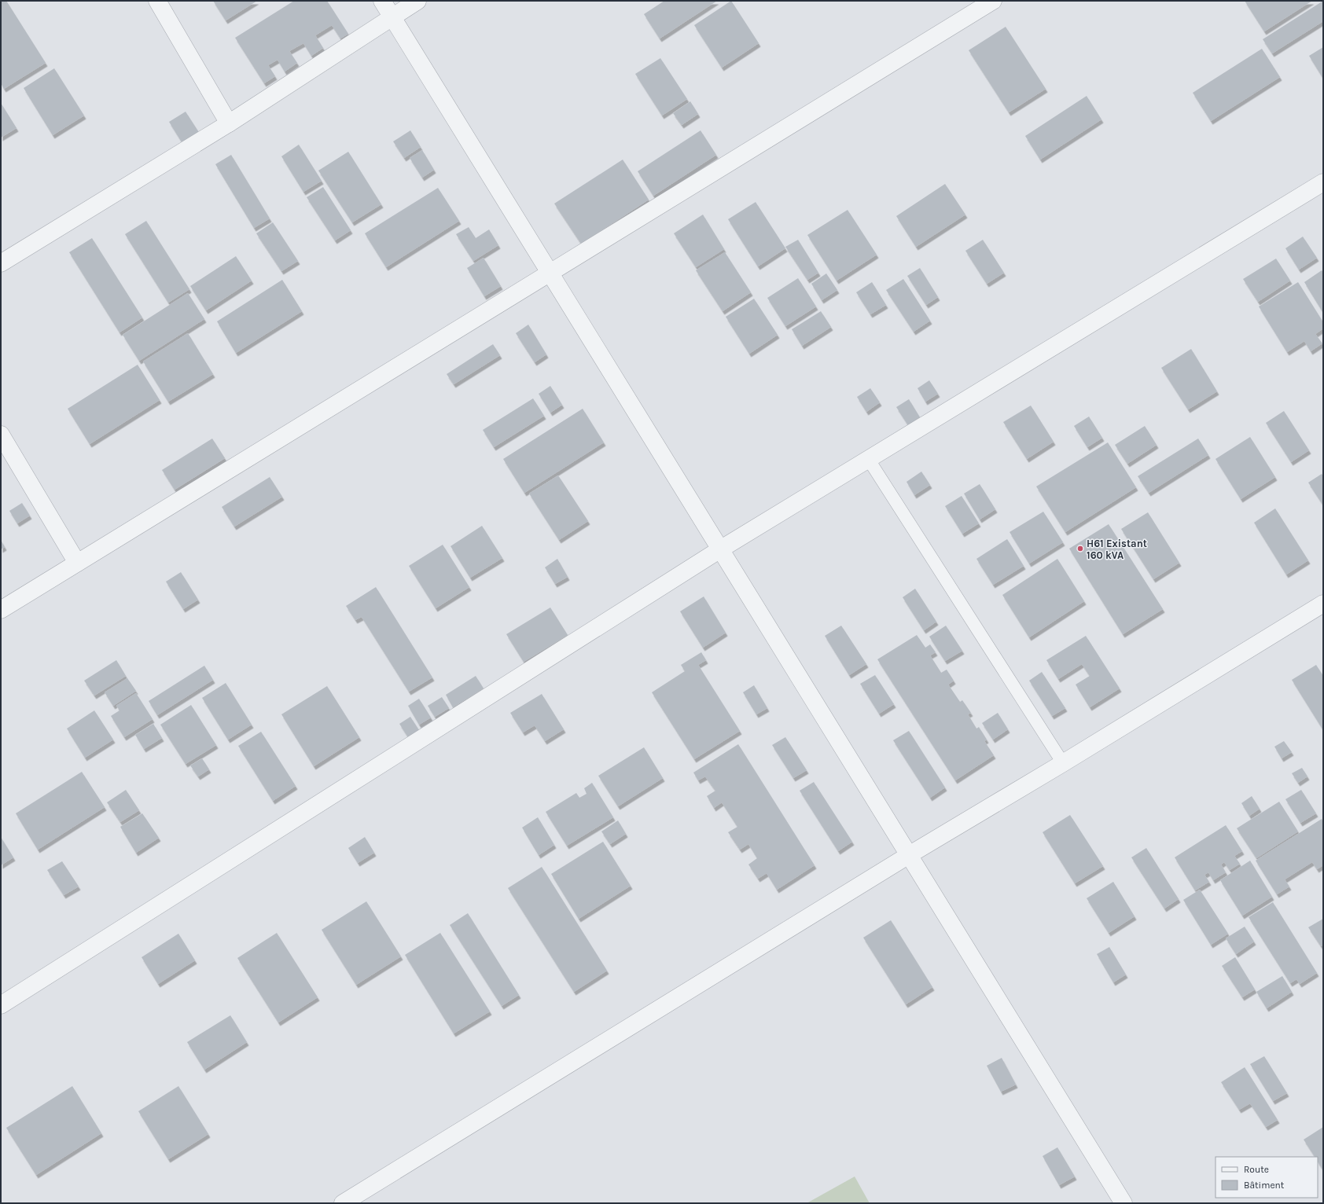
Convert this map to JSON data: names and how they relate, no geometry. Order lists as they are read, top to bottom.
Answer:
{
  "places": ["H61 Existant 160 kVA"],
  "legend": ["Route", "Bâtiment"]
}
